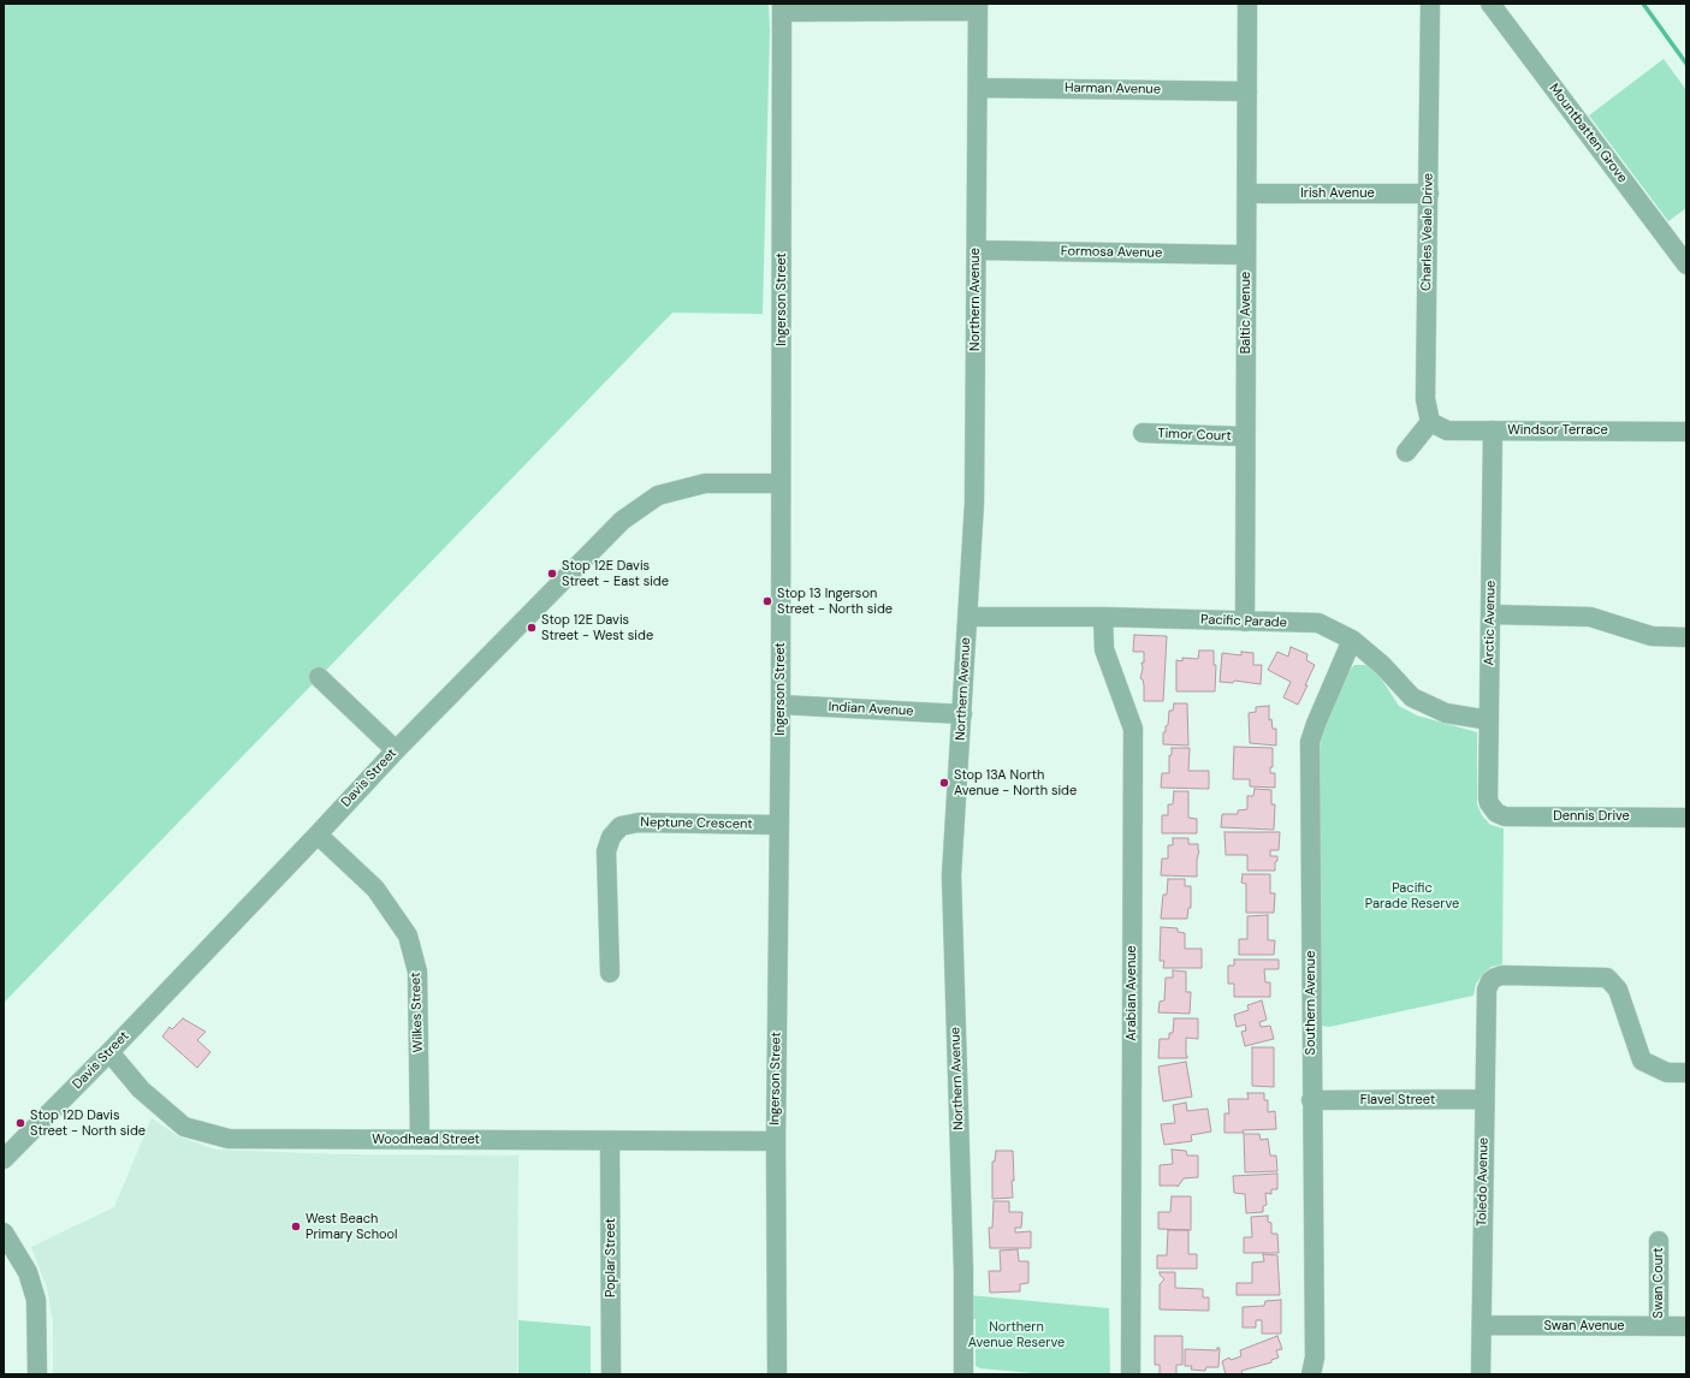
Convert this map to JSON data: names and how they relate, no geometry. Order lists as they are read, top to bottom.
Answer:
{
  "streets": {
    "street": [
      "Harman Avenue",
      "Mountbatten Grove",
      "Irish Avenue",
      "Charles Veale Drive",
      "Formosa Avenue",
      "Ingerson Street",
      "Northern Avenue",
      "Baltic Avenue",
      "Windsor Terrace",
      "Timor Court",
      "Pacific Parade",
      "Arctic Avenue",
      "Indian Avenue",
      "Davis Street",
      "Dennis Drive",
      "Neptune Crescent",
      "Arabian Avenue",
      "Southern Avenue",
      "Wilkes Street",
      "Flavel Street",
      "Woodhead Street",
      "Toledo Avenue",
      "Poplar Street",
      "Swan Court",
      "Swan Avenue"
    ]
  },
  "crossings": [
    ["Harman Avenue", "Northern Avenue"],
    ["Harman Avenue", "Baltic Avenue"],
    ["Irish Avenue", "Charles Veale Drive"],
    ["Irish Avenue", "Baltic Avenue"],
    ["Charles Veale Drive", "Windsor Terrace"],
    ["Formosa Avenue", "Northern Avenue"],
    ["Formosa Avenue", "Baltic Avenue"],
    ["Ingerson Street", "Indian Avenue"],
    ["Ingerson Street", "Davis Street"],
    ["Ingerson Street", "Neptune Crescent"],
    ["Ingerson Street", "Woodhead Street"],
    ["Northern Avenue", "Pacific Parade"],
    ["Northern Avenue", "Indian Avenue"],
    ["Baltic Avenue", "Timor Court"],
    ["Baltic Avenue", "Pacific Parade"],
    ["Windsor Terrace", "Arctic Avenue"],
    ["Pacific Parade", "Arctic Avenue"],
    ["Pacific Parade", "Arabian Avenue"],
    ["Pacific Parade", "Southern Avenue"],
    ["Arctic Avenue", "Dennis Drive"],
    ["Davis Street", "Wilkes Street"],
    ["Davis Street", "Woodhead Street"],
    ["Southern Avenue", "Flavel Street"],
    ["Wilkes Street", "Woodhead Street"],
    ["Flavel Street", "Toledo Avenue"],
    ["Woodhead Street", "Poplar Street"],
    ["Toledo Avenue", "Swan Avenue"],
    ["Swan Court", "Swan Avenue"]
  ],
  "parks": ["Pacific Parade Reserve", "Northern Avenue Reserve"],
  "places": [
    "Stop 12E Davis Street - East side",
    "Stop 13 Ingerson Street - North side",
    "Stop 12E Davis Street - West side",
    "Stop 13A North Avenue - North side",
    "Stop 12D Davis Street - North side",
    "West Beach Primary School"
  ]
}
